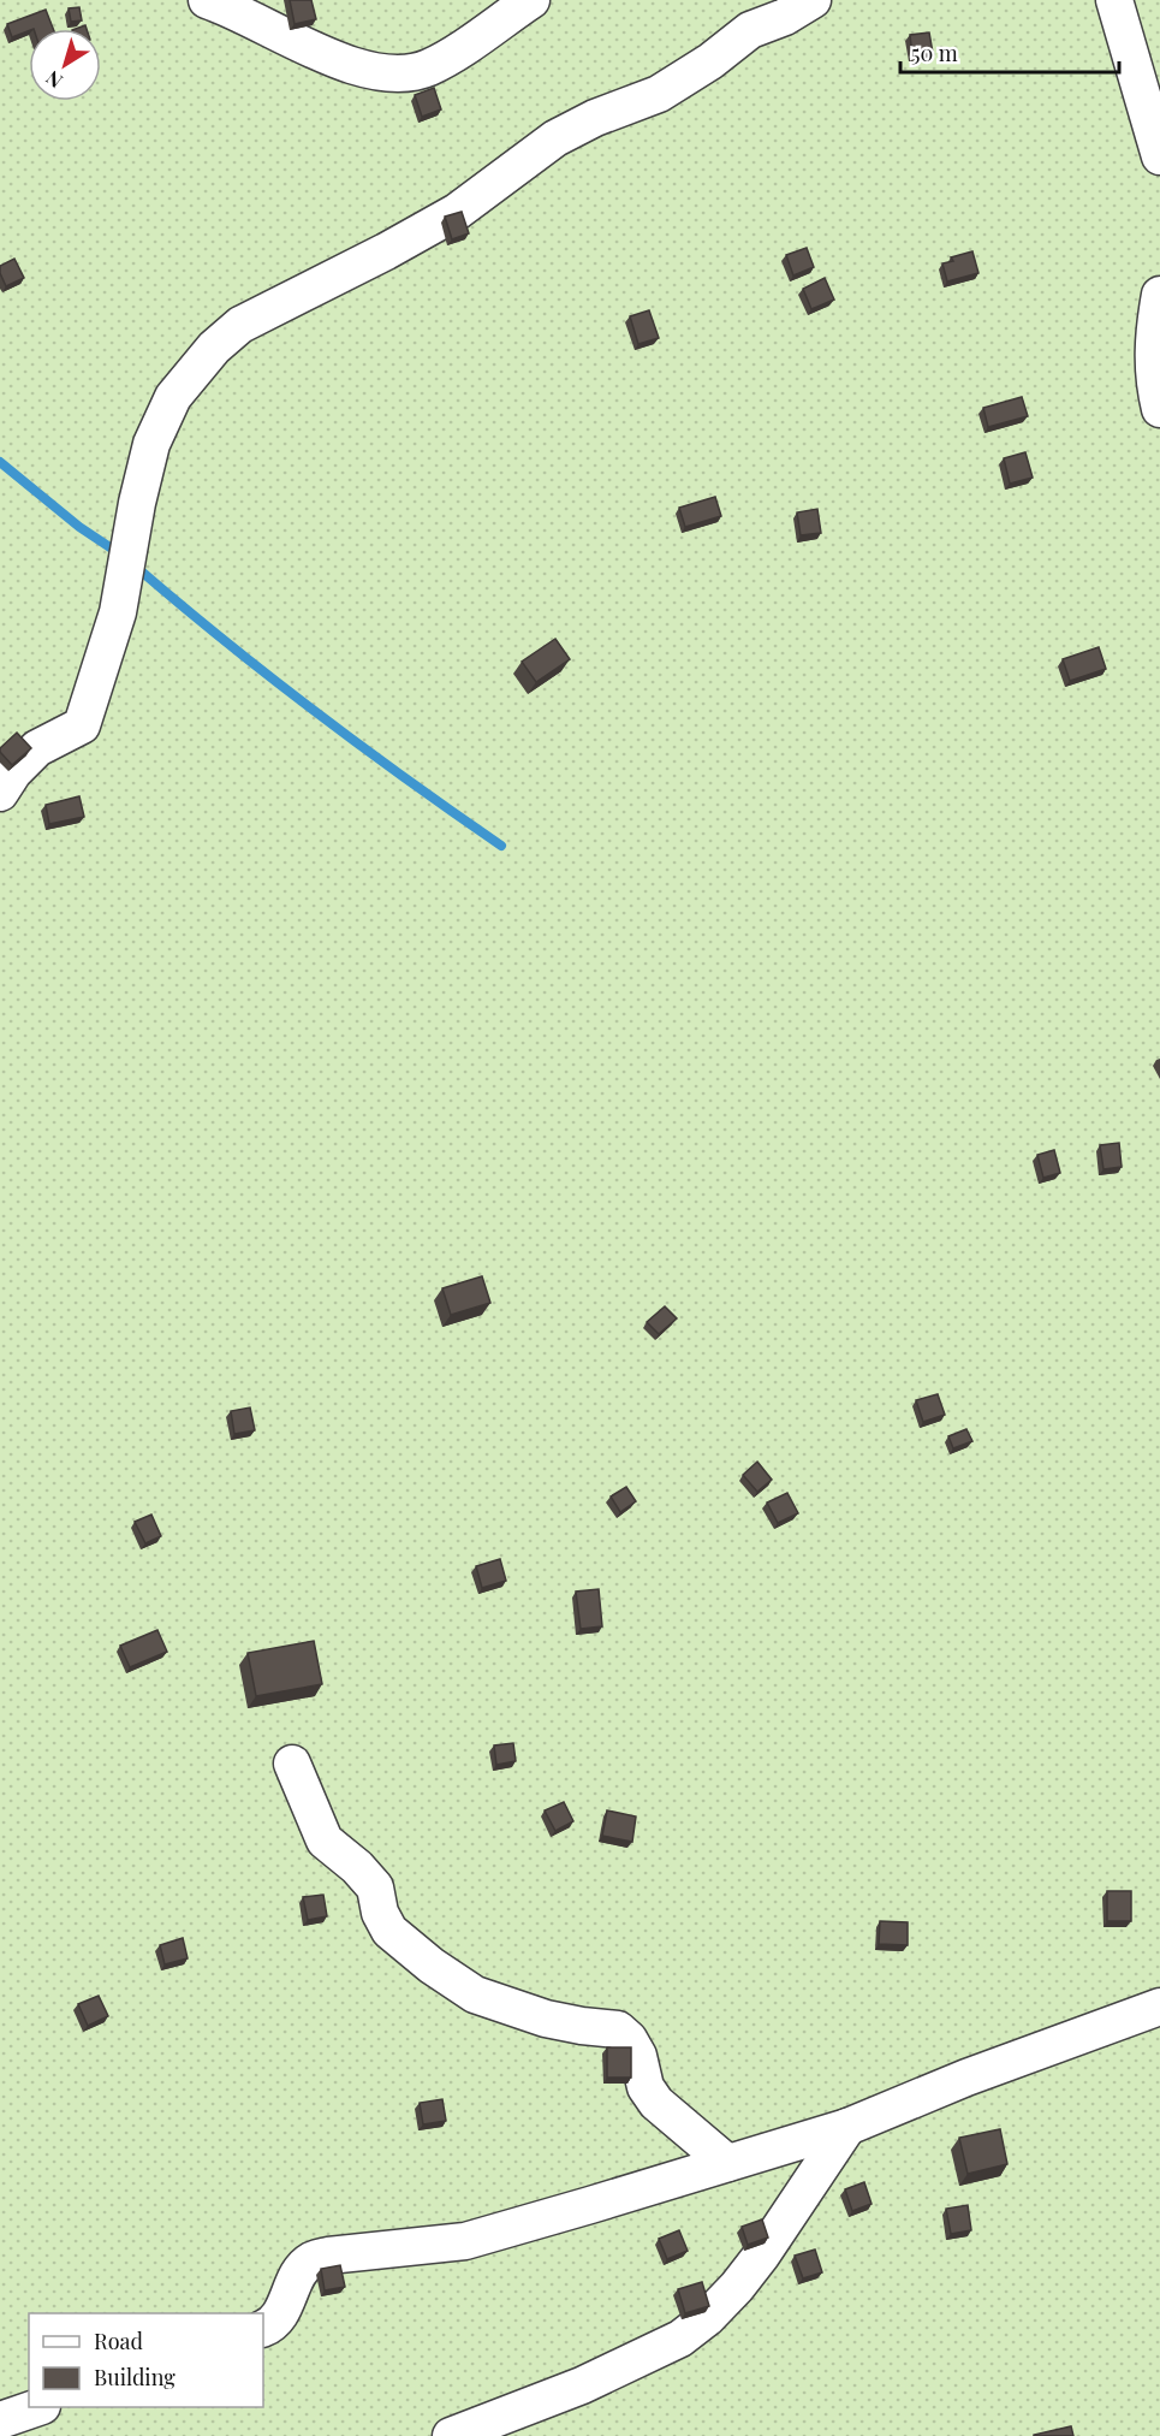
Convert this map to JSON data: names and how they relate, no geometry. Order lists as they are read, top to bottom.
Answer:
{
  "legend": ["Road", "Building"],
  "scale_bar": "50 m",
  "north": "bottom left"
}
